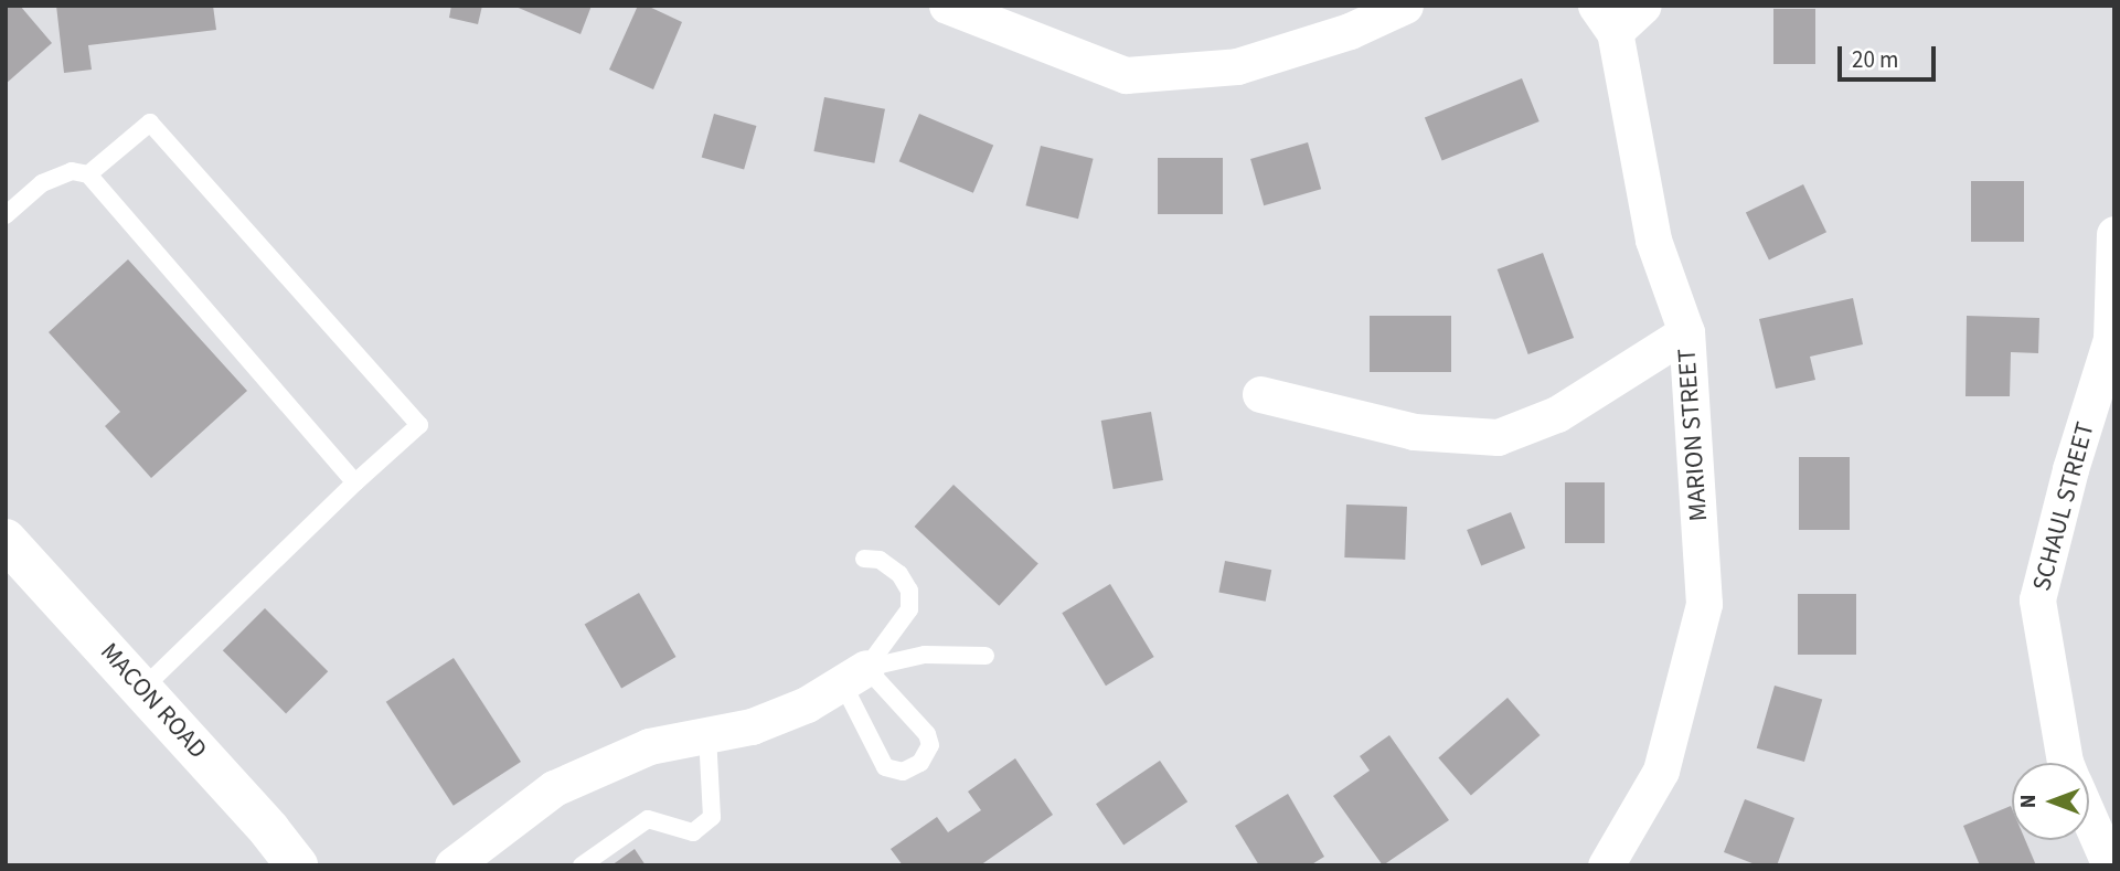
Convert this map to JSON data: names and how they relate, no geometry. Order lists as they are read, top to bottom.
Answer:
{
  "streets": {
    "main road": ["MACON ROAD"],
    "street": ["MARION STREET", "SCHAUL STREET"]
  },
  "scale_bar": "20 m",
  "north": "left"
}
